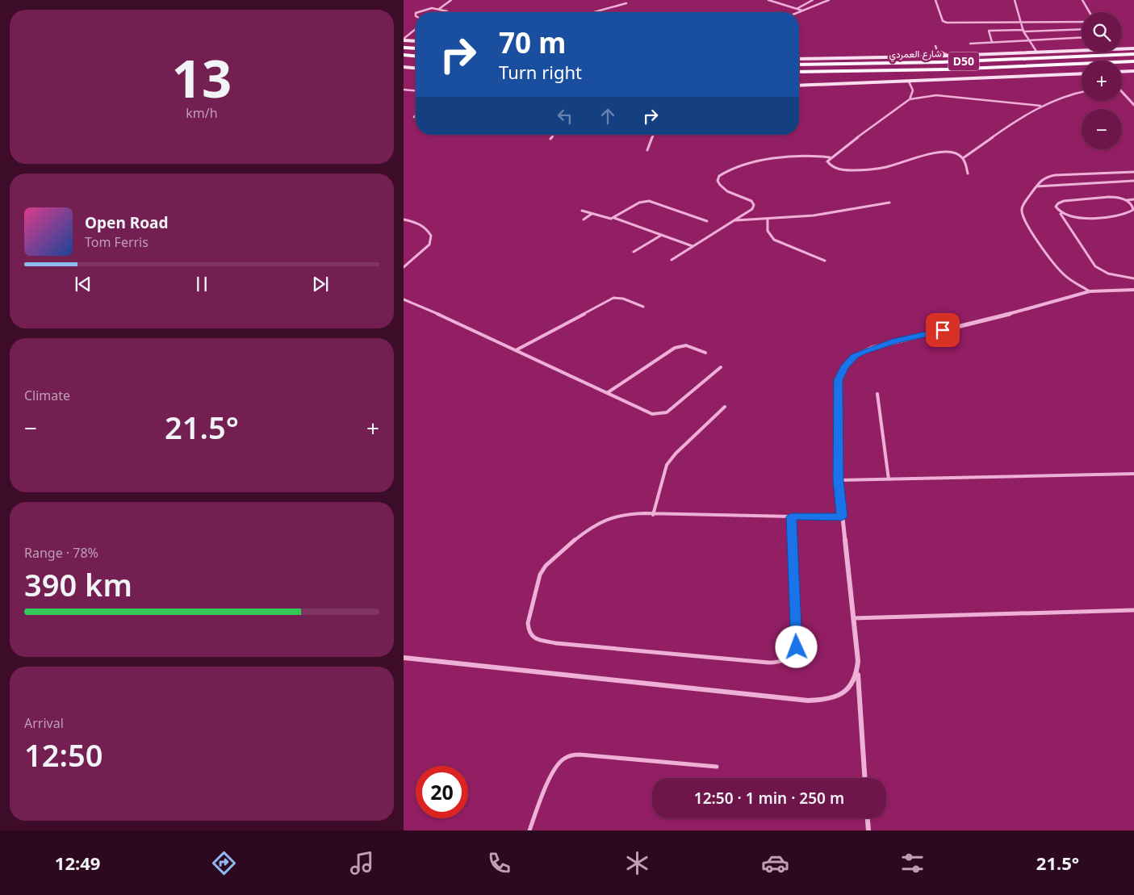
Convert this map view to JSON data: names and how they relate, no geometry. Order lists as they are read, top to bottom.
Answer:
{
  "streets": {
    "main road": ["شارع العمردي", "D50"]
  },
  "page": {
    "tile": [
      ["13", "km/h"],
      "Climate",
      ["Range · 78%", "390 km"],
      ["Arrival", "12:50"]
    ],
    "map_buttons": ["+", "−"],
    "turn": ["70 m", "Turn right"],
    "song": ["Open Road", "Tom Ferris"],
    "heat": ["−", "21.5°", "+"],
    "limit": "20",
    "trip": "12:50 · 1 min · 250 m",
    "tabs": ["12:49", "21.5°"]
  }
}
